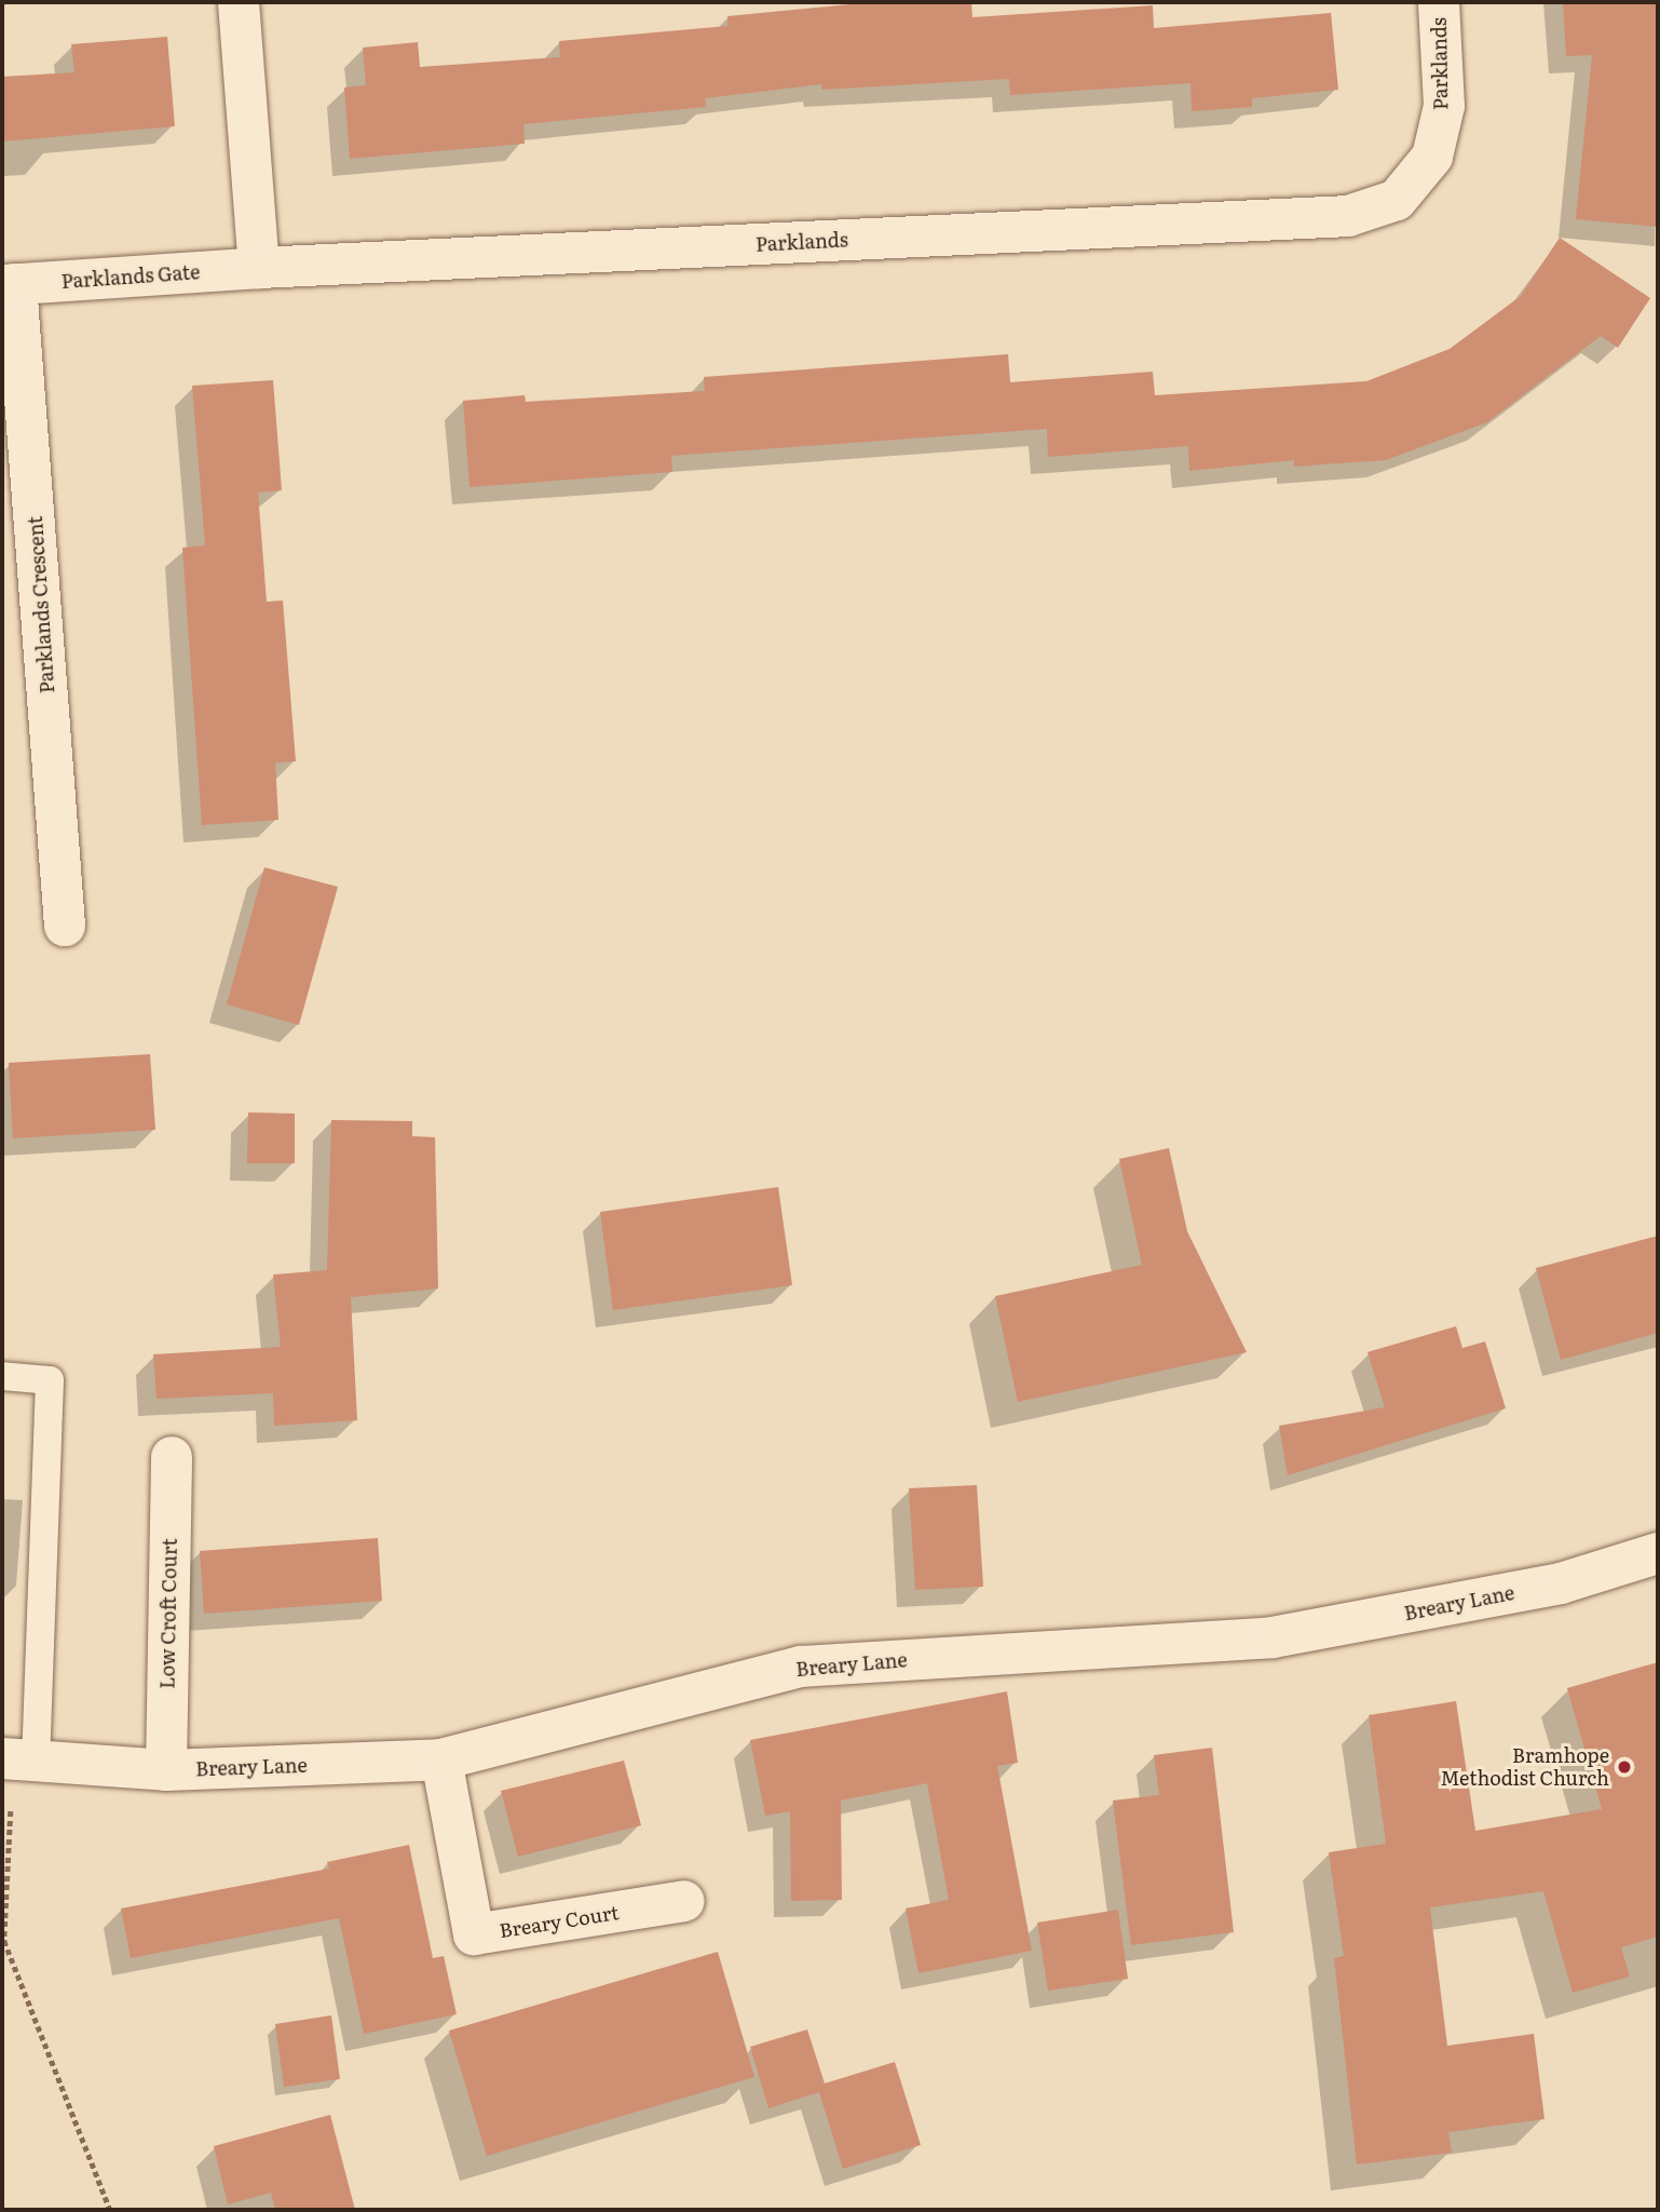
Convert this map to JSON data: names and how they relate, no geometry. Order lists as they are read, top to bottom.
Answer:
{
  "streets": {
    "street": [
      "Parklands",
      "Parklands Gate",
      "Parklands Crescent",
      "Breary Lane",
      "Low Croft Court",
      "Breary Court"
    ]
  },
  "crossings": [
    ["Parklands", "Parklands Gate"],
    ["Parklands Gate", "Parklands Crescent"],
    ["Breary Lane", "Low Croft Court"],
    ["Breary Lane", "Breary Court"]
  ],
  "places": ["Bramhope Methodist Church"]
}
